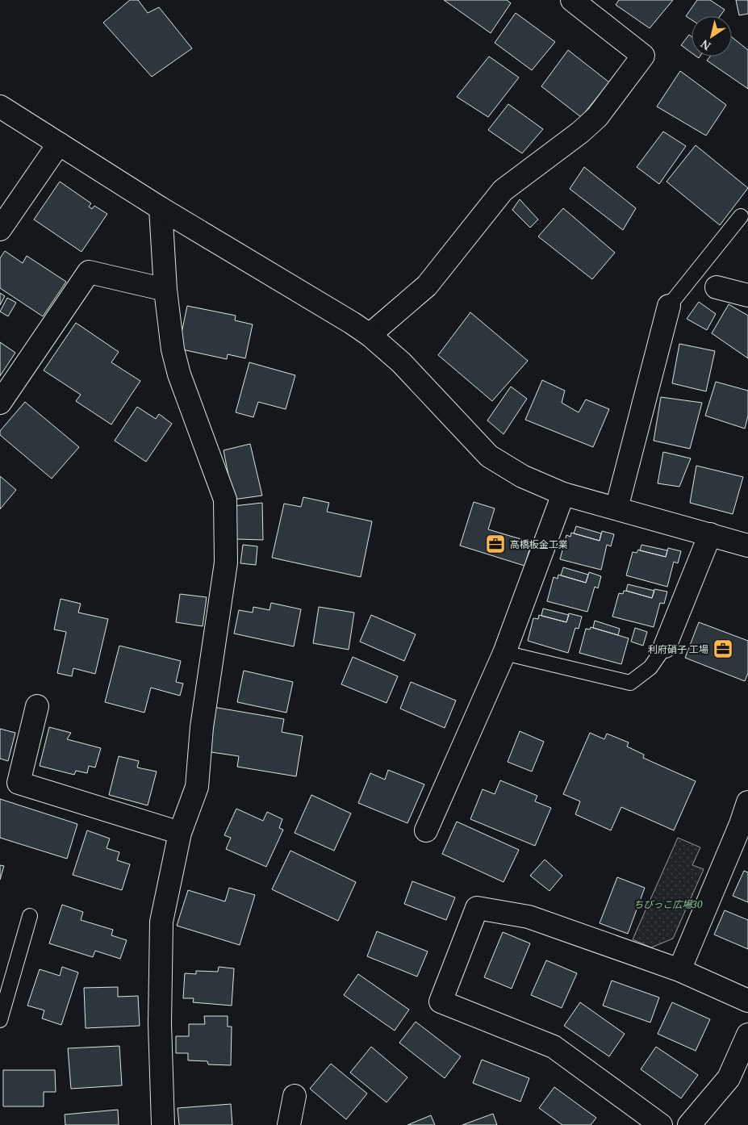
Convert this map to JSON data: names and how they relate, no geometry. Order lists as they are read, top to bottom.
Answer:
{
  "parks": ["ちびっこ広場30"],
  "places": {
    "office": ["高橋板金工業", "利府硝子 工場"]
  },
  "north": "bottom left"
}
